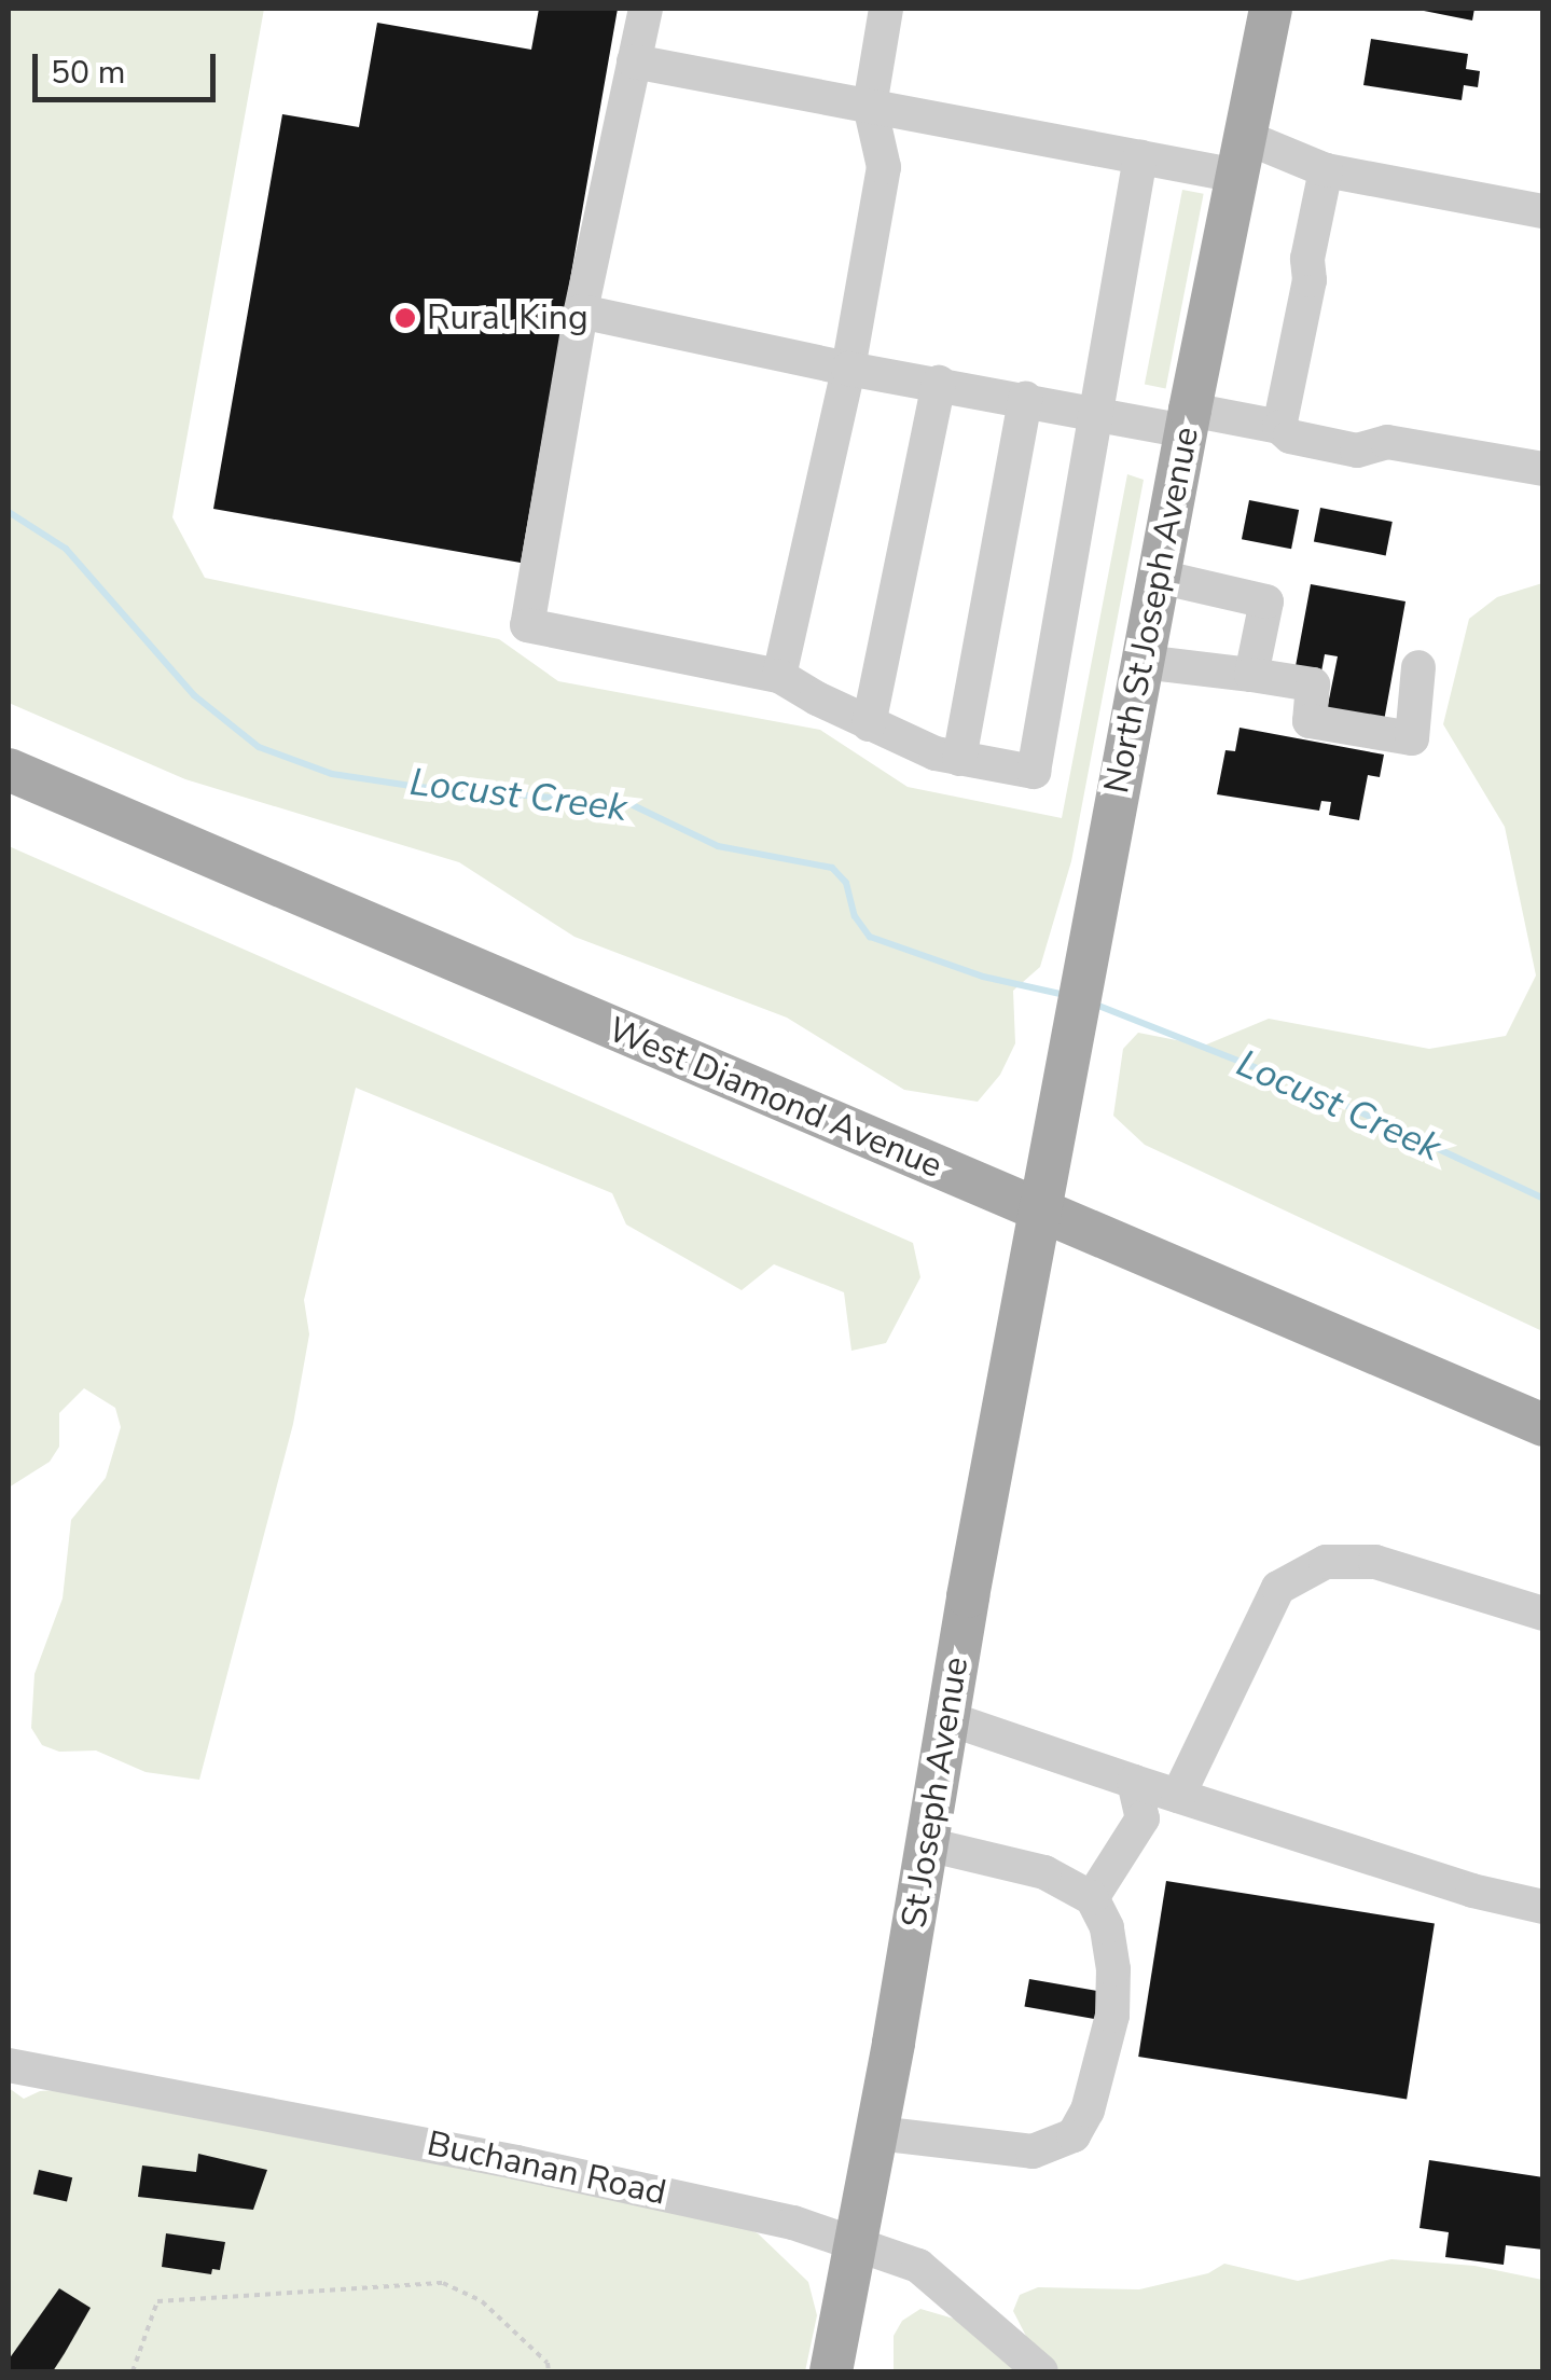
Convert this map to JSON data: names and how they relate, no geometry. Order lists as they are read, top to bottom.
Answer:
{
  "streets": {
    "main road": ["North St Joseph Avenue", "West Diamond Avenue", "St Joseph Avenue"],
    "street": ["Buchanan Road"]
  },
  "crossings": [
    ["North St Joseph Avenue", "West Diamond Avenue"],
    ["North St Joseph Avenue", "St Joseph Avenue"],
    ["West Diamond Avenue", "St Joseph Avenue"],
    ["St Joseph Avenue", "Buchanan Road"]
  ],
  "water": ["Locust Creek"],
  "places": ["Rural King"],
  "scale_bar": "50 m"
}
